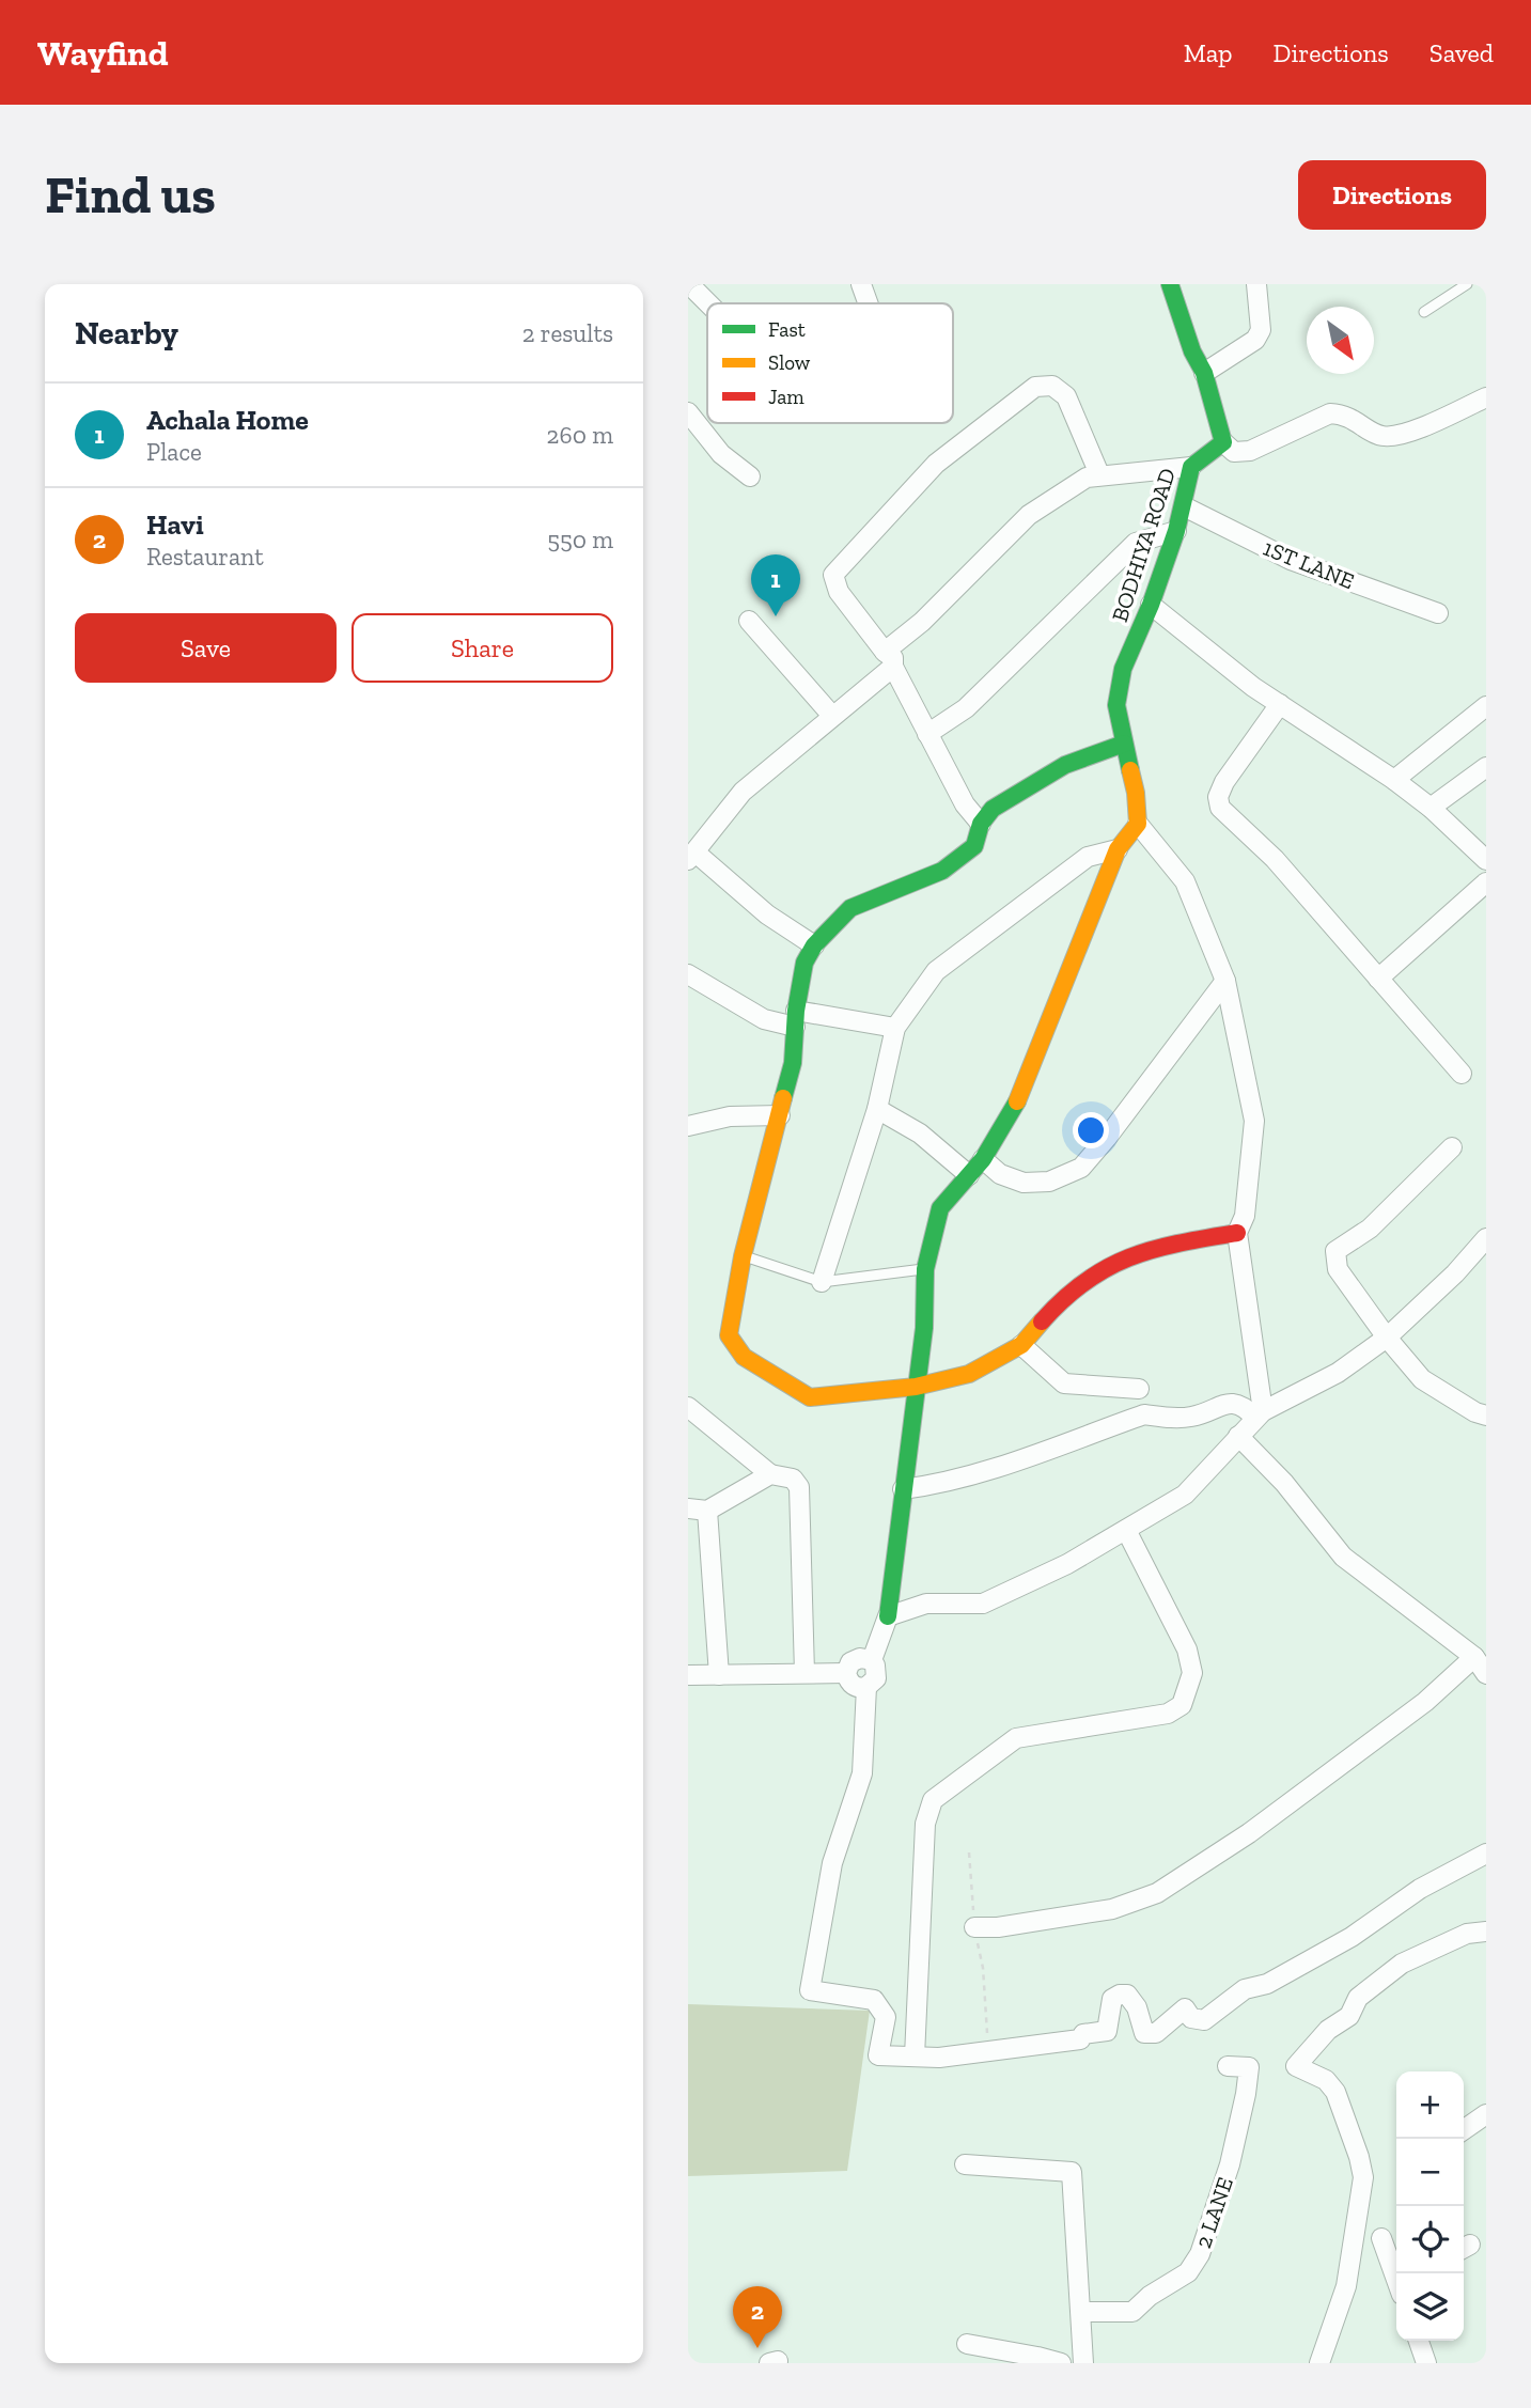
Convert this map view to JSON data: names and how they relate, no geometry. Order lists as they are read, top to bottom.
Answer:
{
  "streets": {
    "street": ["BODHIYA ROAD", "1ST LANE", "2 LANE"]
  },
  "crossings": [
    ["BODHIYA ROAD", "1ST LANE"]
  ],
  "legend": ["Fast", "Slow", "Jam"],
  "north": "bottom right",
  "page": {
    "header": "Wayfind",
    "nav": ["Map", "Directions", "Saved"],
    "buttons": [
      "Directions",
      ["Save", "Share"]
    ],
    "title": "Find us",
    "heading": ["Nearby", "2 results"],
    "list": [
      {
        "mark": "1",
        "name": "Achala Home",
        "note": "Place",
        "value": "260 m"
      },
      {
        "mark": "2",
        "name": "Havi",
        "note": "Restaurant",
        "value": "550 m"
      }
    ],
    "pins": ["1", "2"],
    "map_buttons": ["+", "−"]
  }
}
